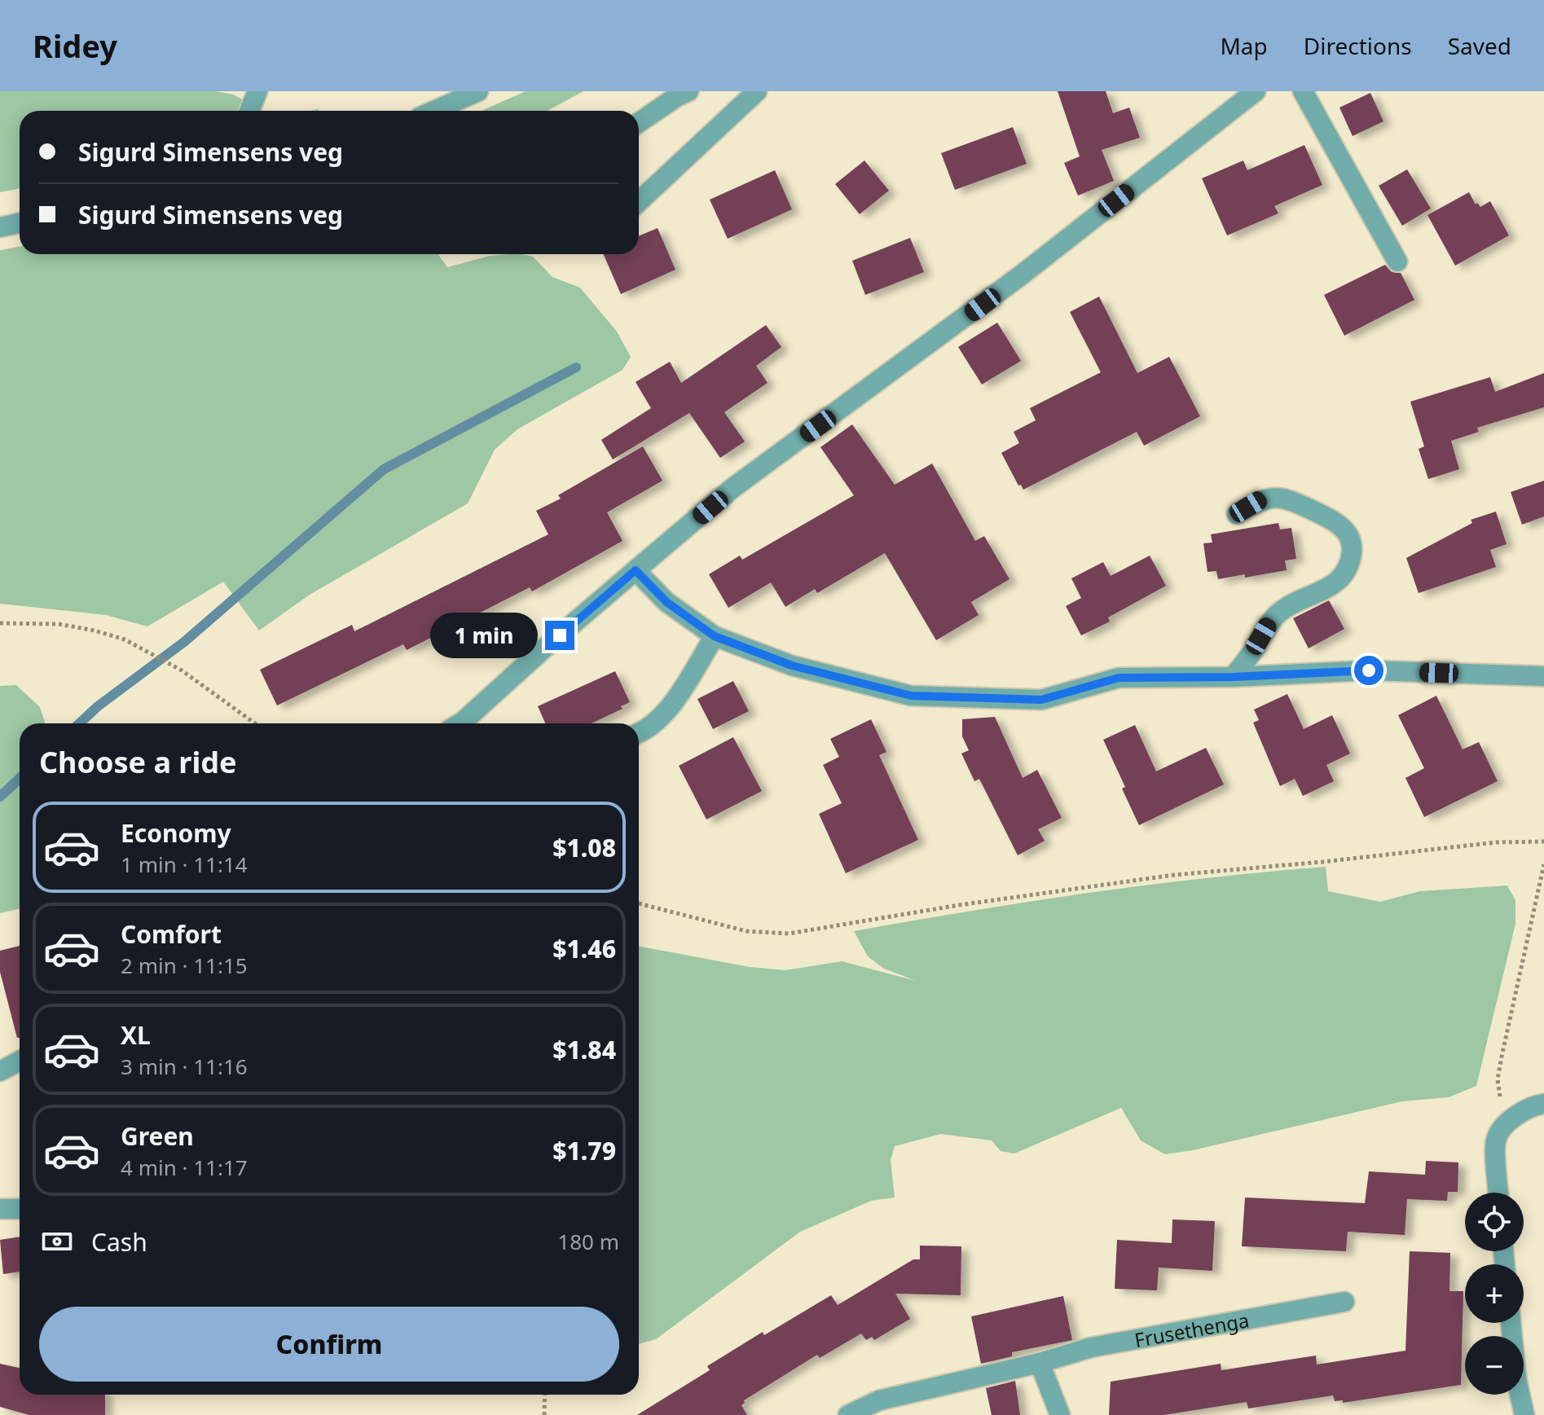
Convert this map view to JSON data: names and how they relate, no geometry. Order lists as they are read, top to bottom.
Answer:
{
  "streets": {
    "street": ["Frusethenga"]
  },
  "page": {
    "header": "Ridey",
    "nav": ["Map", "Directions", "Saved"],
    "banner": ["Sigurd Simensens veg", "Sigurd Simensens veg"],
    "bubble": "1 min",
    "heading": "Choose a ride",
    "list": [
      {
        "name": "Economy",
        "note": "1 min · 11:14",
        "value": "$1.08"
      },
      {
        "name": "Comfort",
        "note": "2 min · 11:15",
        "value": "$1.46"
      },
      {
        "name": "XL",
        "note": "3 min · 11:16",
        "value": "$1.84"
      },
      {
        "name": "Green",
        "note": "4 min · 11:17",
        "value": "$1.79"
      }
    ],
    "map_buttons": ["+", "−"],
    "pay": ["Cash", "180 m"],
    "buttons": "Confirm"
  }
}
